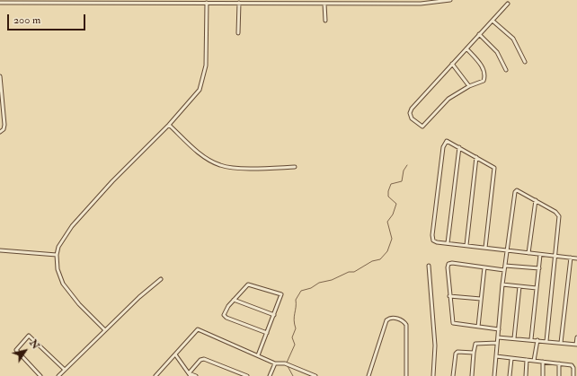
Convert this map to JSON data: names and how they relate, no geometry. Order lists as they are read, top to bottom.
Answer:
{
  "scale_bar": "200 m",
  "north": "top right"
}
